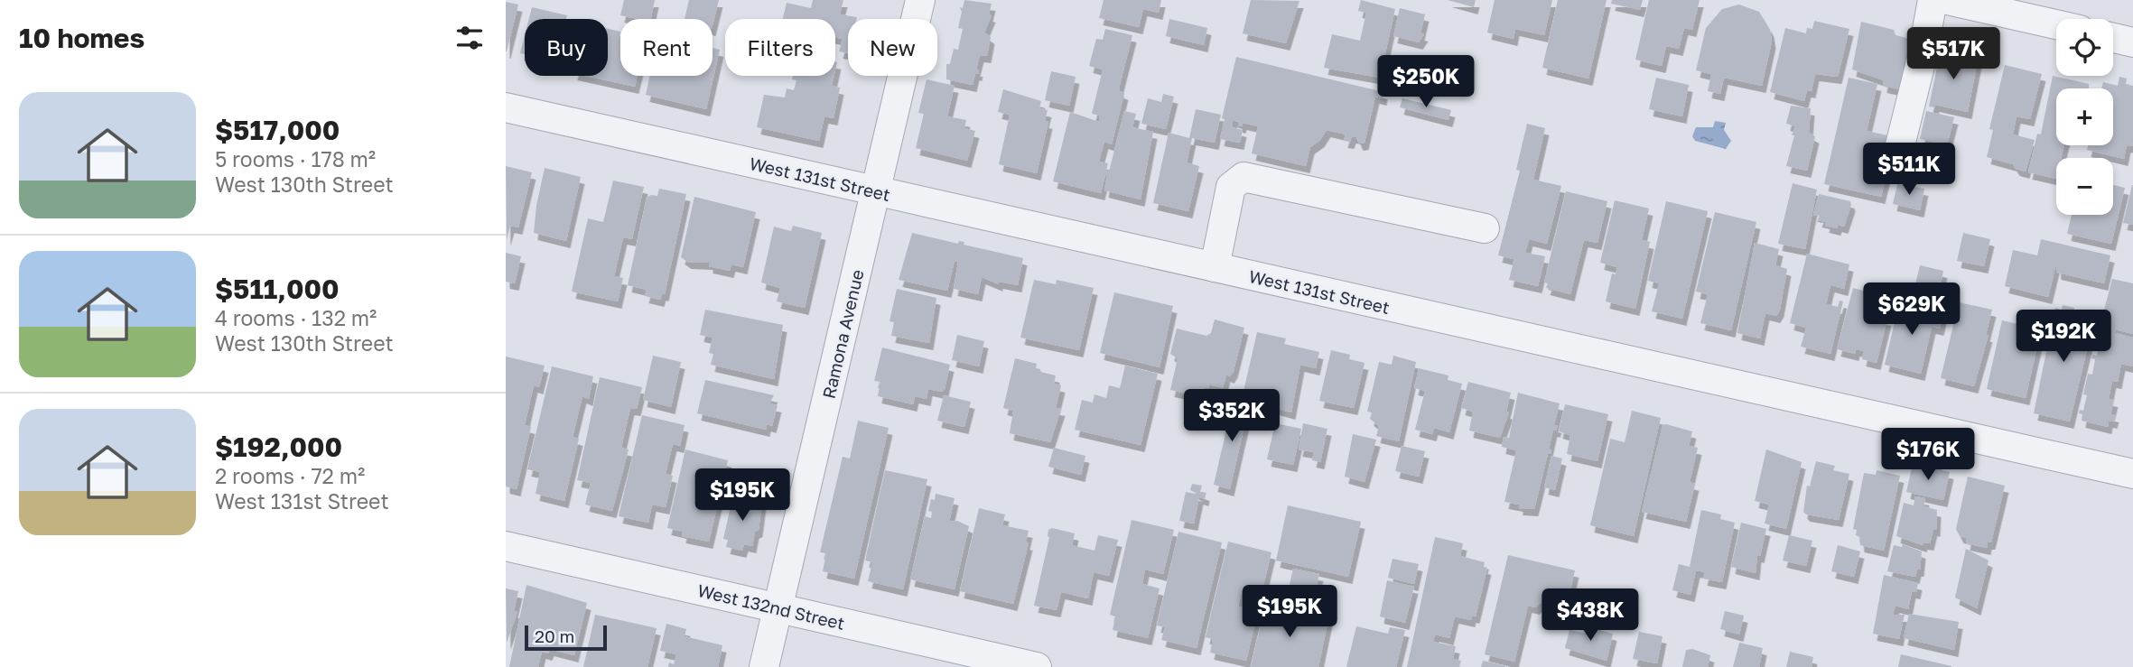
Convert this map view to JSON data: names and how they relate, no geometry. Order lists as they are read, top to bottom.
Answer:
{
  "streets": {
    "street": ["West 131st Street", "Ramona Avenue", "West 132nd Street"]
  },
  "crossings": [
    ["West 131st Street", "Ramona Avenue"],
    ["Ramona Avenue", "West 132nd Street"]
  ],
  "scale_bar": "20 m",
  "page": {
    "heading": "10 homes",
    "map_buttons": ["+", "−"],
    "chip": [
      "Buy",
      "Rent",
      "Filters",
      "New"
    ],
    "price": [
      "$517K",
      "$250K",
      "$511K",
      "$629K",
      "$192K",
      "$352K",
      "$176K",
      "$195K",
      "$195K",
      "$438K"
    ],
    "list": [
      {
        "name": "$517,000",
        "note": "5 rooms · 178 m² · West 130th Street"
      },
      {
        "name": "$511,000",
        "note": "4 rooms · 132 m² · West 130th Street"
      },
      {
        "name": "$192,000",
        "note": "2 rooms · 72 m² · West 131st Street"
      }
    ],
    "scale": "20 m"
  }
}
